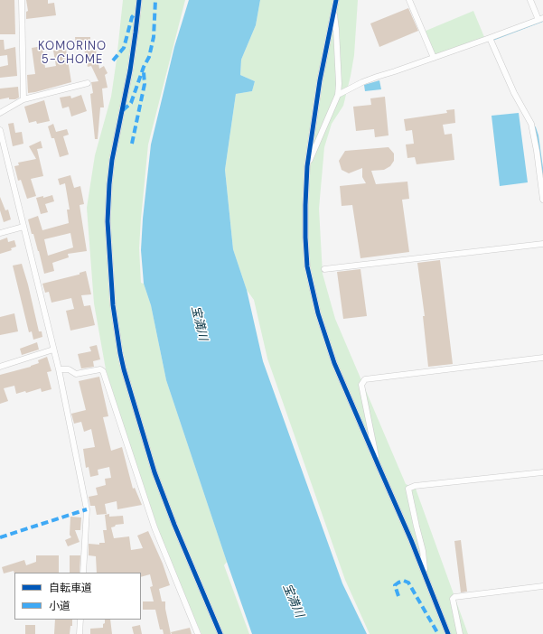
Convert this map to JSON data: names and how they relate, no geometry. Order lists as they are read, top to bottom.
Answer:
{
  "districts": ["KOMORINO 5-CHOME"],
  "water": ["宝満川"],
  "legend": ["自転車道", "小道"]
}
